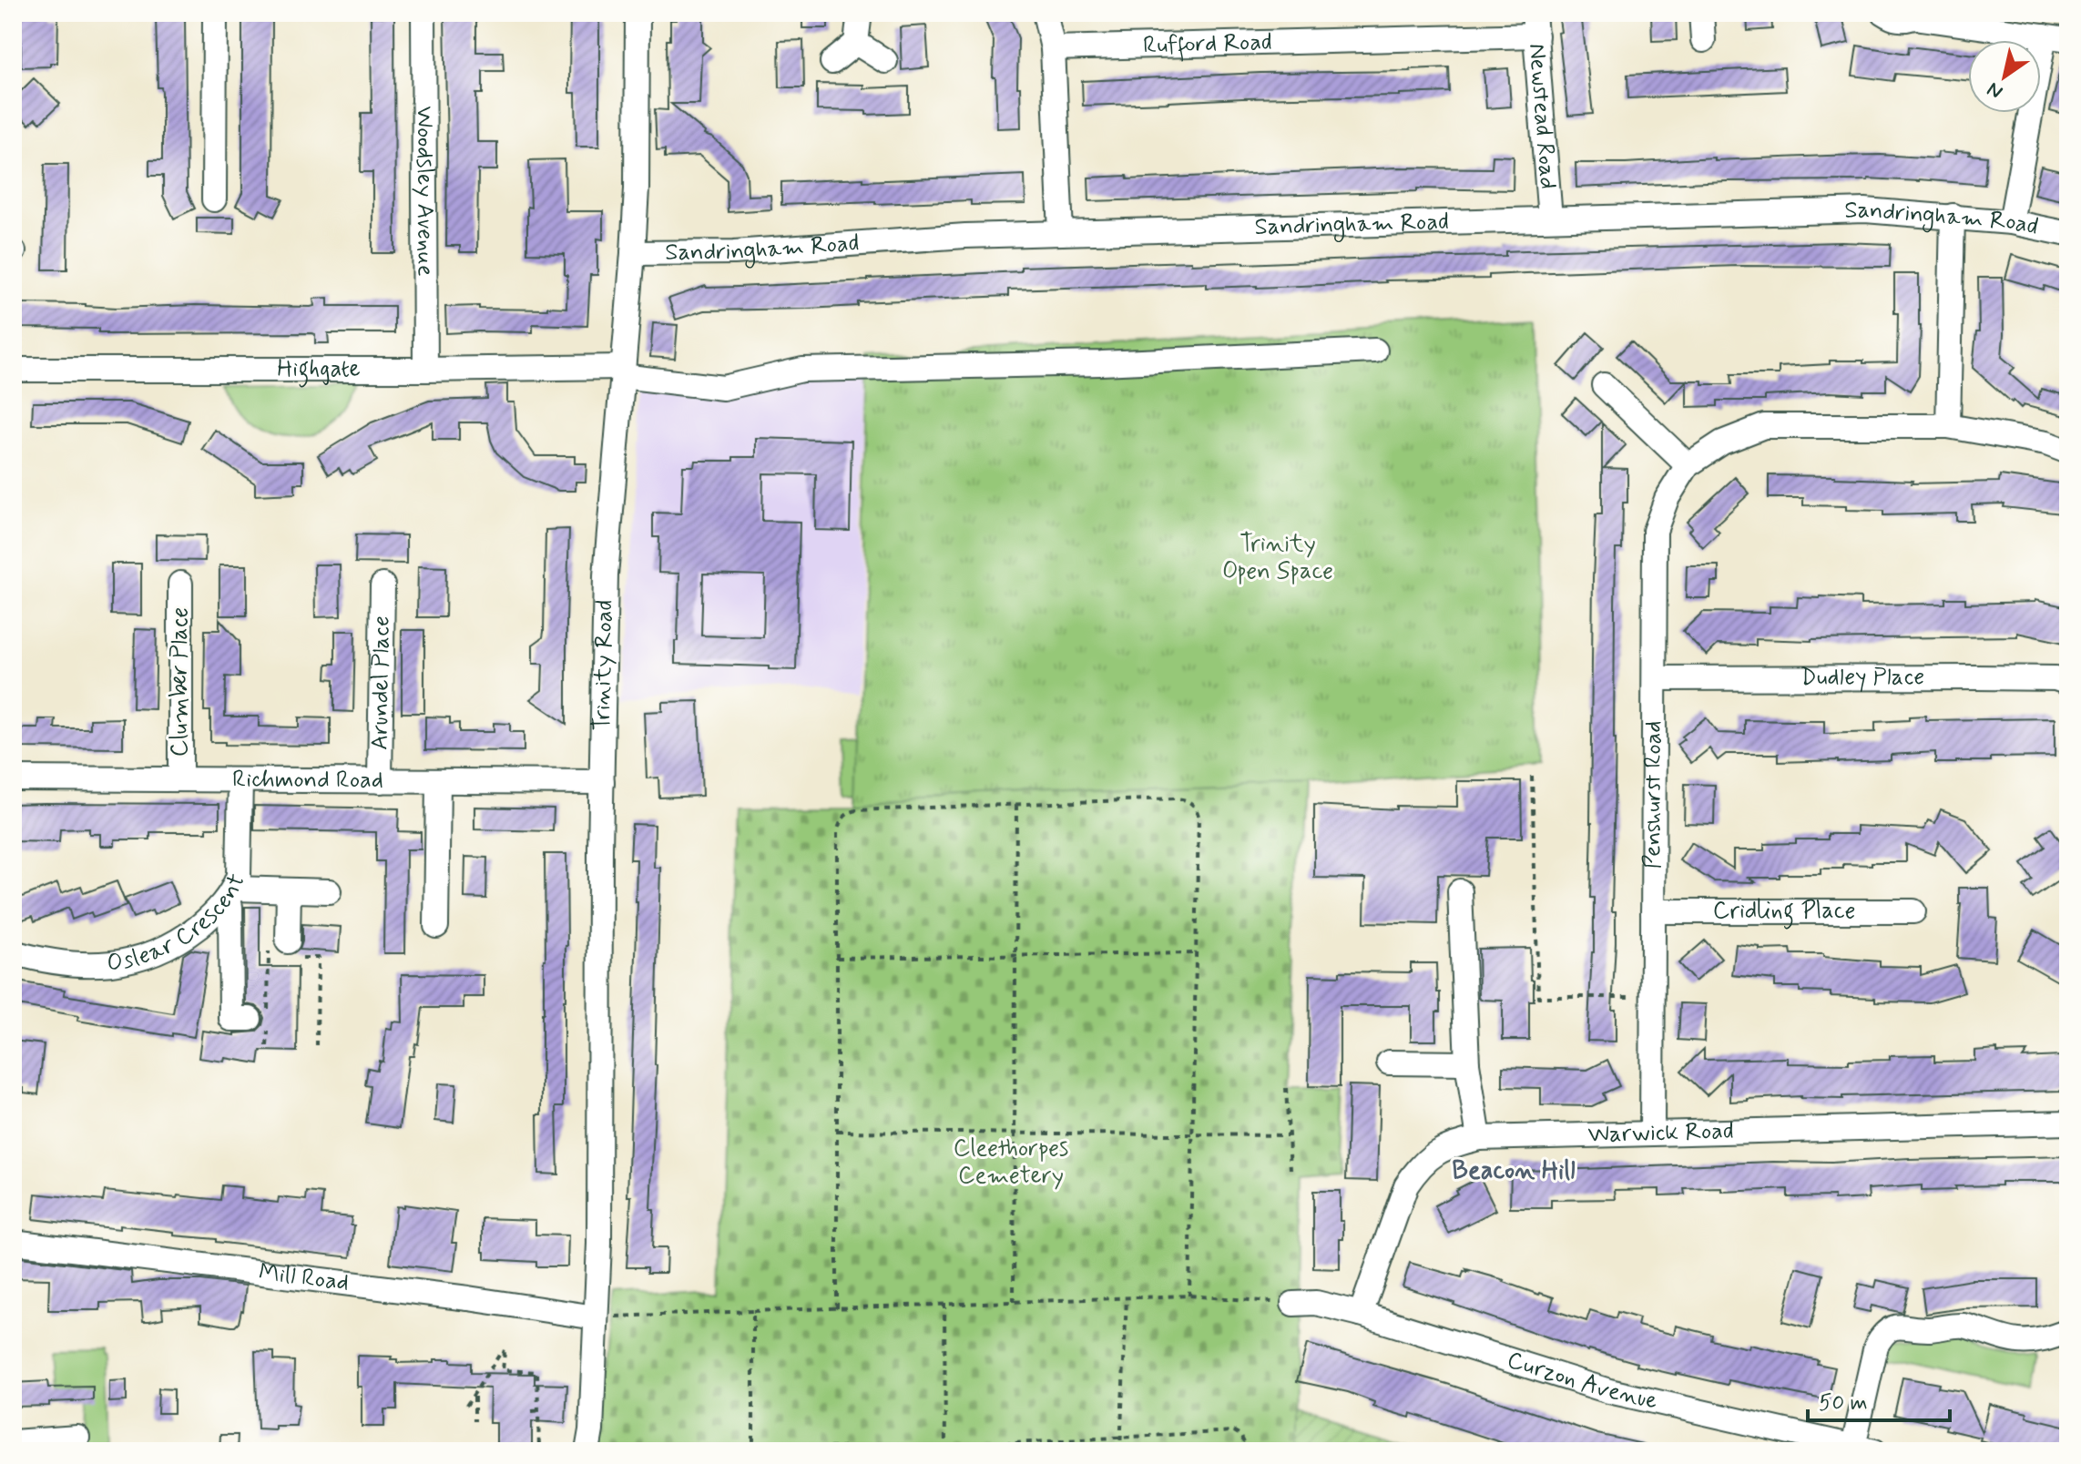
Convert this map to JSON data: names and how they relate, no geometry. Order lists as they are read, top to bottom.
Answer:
{
  "streets": {
    "street": [
      "Rufford Road",
      "Newstead Road",
      "Woodsley Avenue",
      "Sandringham Road",
      "Highgate",
      "Trinity Road",
      "Dudley Place",
      "Clumber Place",
      "Arundel Place",
      "Richmond Road",
      "Penshurst Road",
      "Cridling Place",
      "Oslear Crescent",
      "Warwick Road",
      "Mill Road",
      "Curzon Avenue"
    ]
  },
  "crossings": [
    ["Rufford Road", "Newstead Road"],
    ["Newstead Road", "Sandringham Road"],
    ["Woodsley Avenue", "Highgate"],
    ["Sandringham Road", "Trinity Road"],
    ["Highgate", "Trinity Road"],
    ["Trinity Road", "Richmond Road"],
    ["Trinity Road", "Mill Road"],
    ["Dudley Place", "Penshurst Road"],
    ["Clumber Place", "Richmond Road"],
    ["Arundel Place", "Richmond Road"],
    ["Richmond Road", "Oslear Crescent"],
    ["Penshurst Road", "Cridling Place"],
    ["Penshurst Road", "Warwick Road"],
    ["Warwick Road", "Curzon Avenue"]
  ],
  "districts": ["Beacon Hill"],
  "parks": ["Trinity Open Space", "Cleethorpes Cemetery"],
  "scale_bar": "50 m",
  "north": "bottom left"
}
